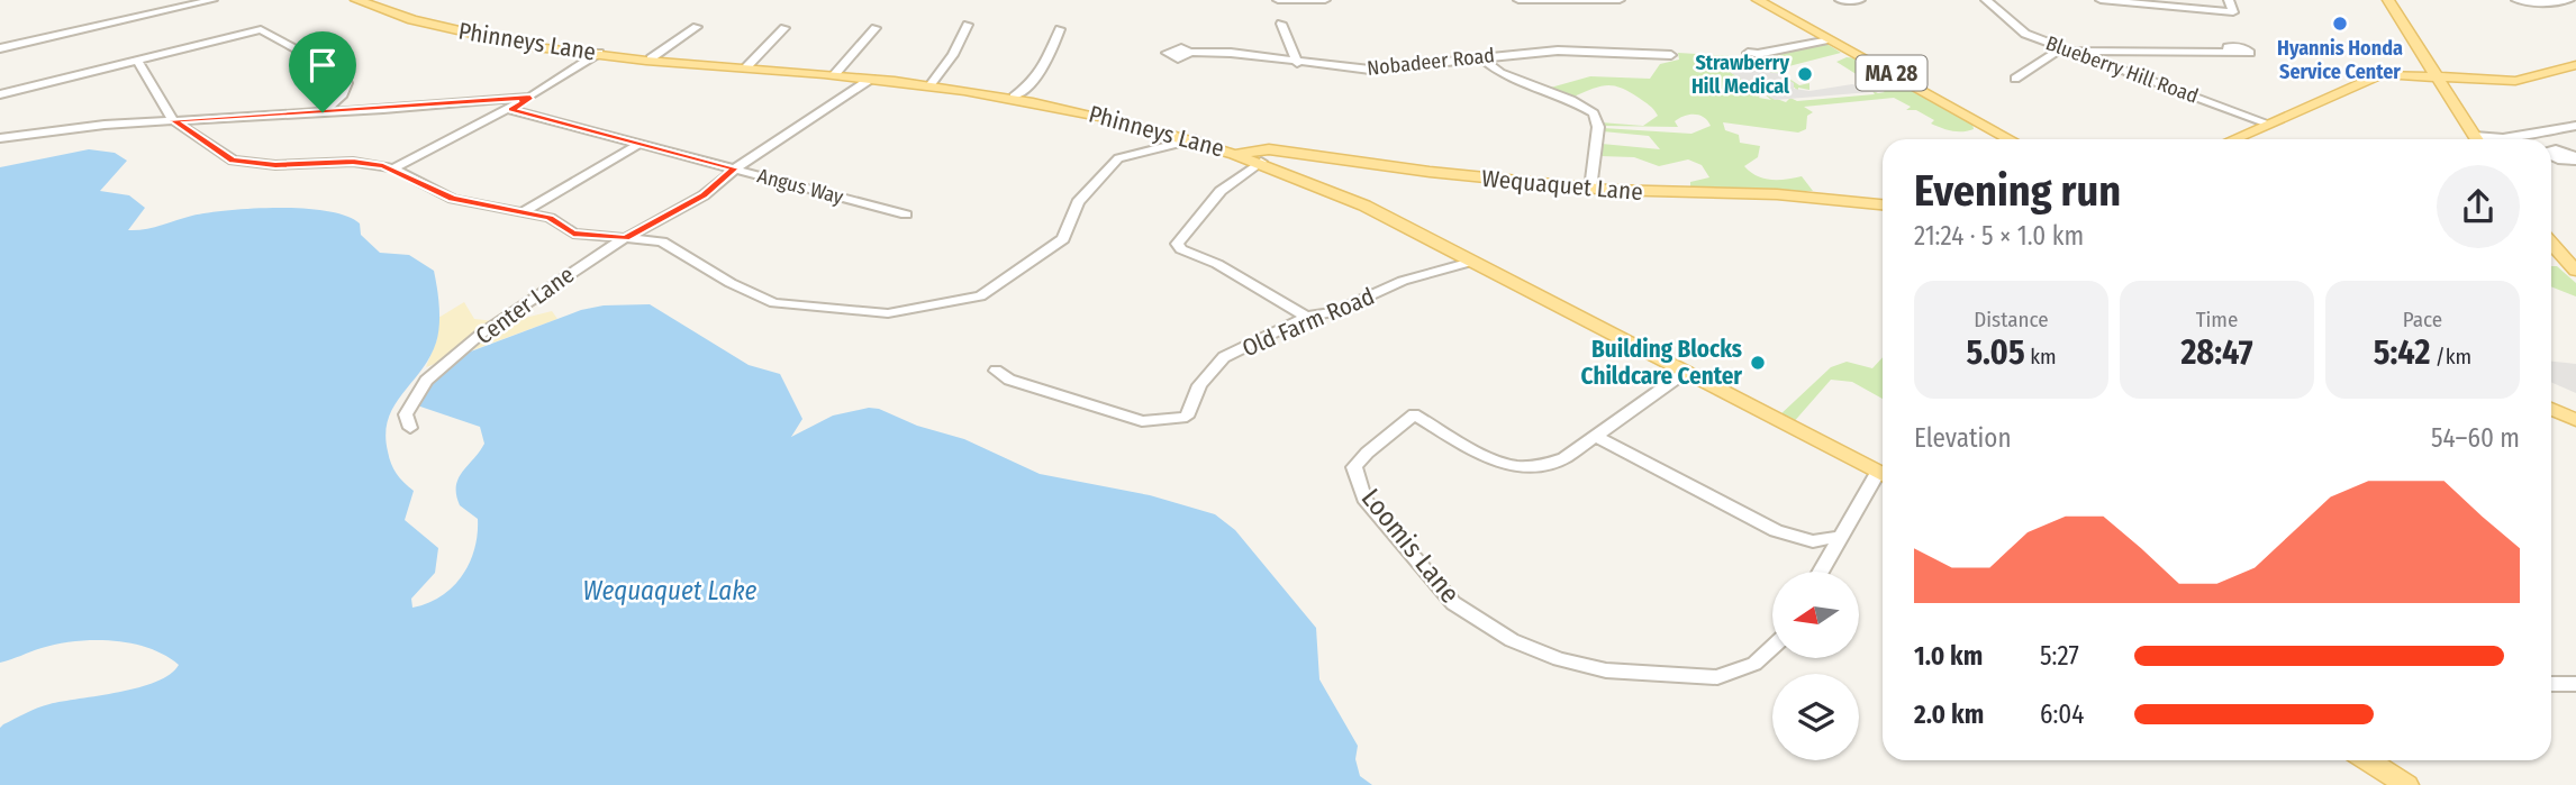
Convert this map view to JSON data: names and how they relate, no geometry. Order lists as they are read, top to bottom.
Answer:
{
  "streets": {
    "main road": ["Phinneys Lane", "MA 28", "Wequaquet Lane"],
    "street": [
      "Nobadeer Road",
      "Blueberry Hill Road",
      "Angus Way",
      "Center Lane",
      "Old Farm Road",
      "Loomis Lane"
    ]
  },
  "crossings": [
    ["Phinneys Lane", "Wequaquet Lane"],
    ["Phinneys Lane", "Center Lane"],
    ["Phinneys Lane", "Old Farm Road"],
    ["Angus Way", "Center Lane"]
  ],
  "water": ["Wequaquet Lake"],
  "places": ["Hyannis Honda Service Center", "Strawberry Hill Medical", "Building Blocks Childcare Center"],
  "north": "left",
  "page": {
    "heading": ["Evening run", "21:24 · 5 × 1.0 km"],
    "stats": [
      ["Distance", "5.05 km"],
      ["Time", "28:47"],
      ["Pace", "5:42 /km"]
    ],
    "chart": ["Elevation", "54–60 m"],
    "list": [
      {
        "name": "1.0 km",
        "note": "5:27"
      },
      {
        "name": "2.0 km",
        "note": "6:04"
      }
    ]
  }
}
